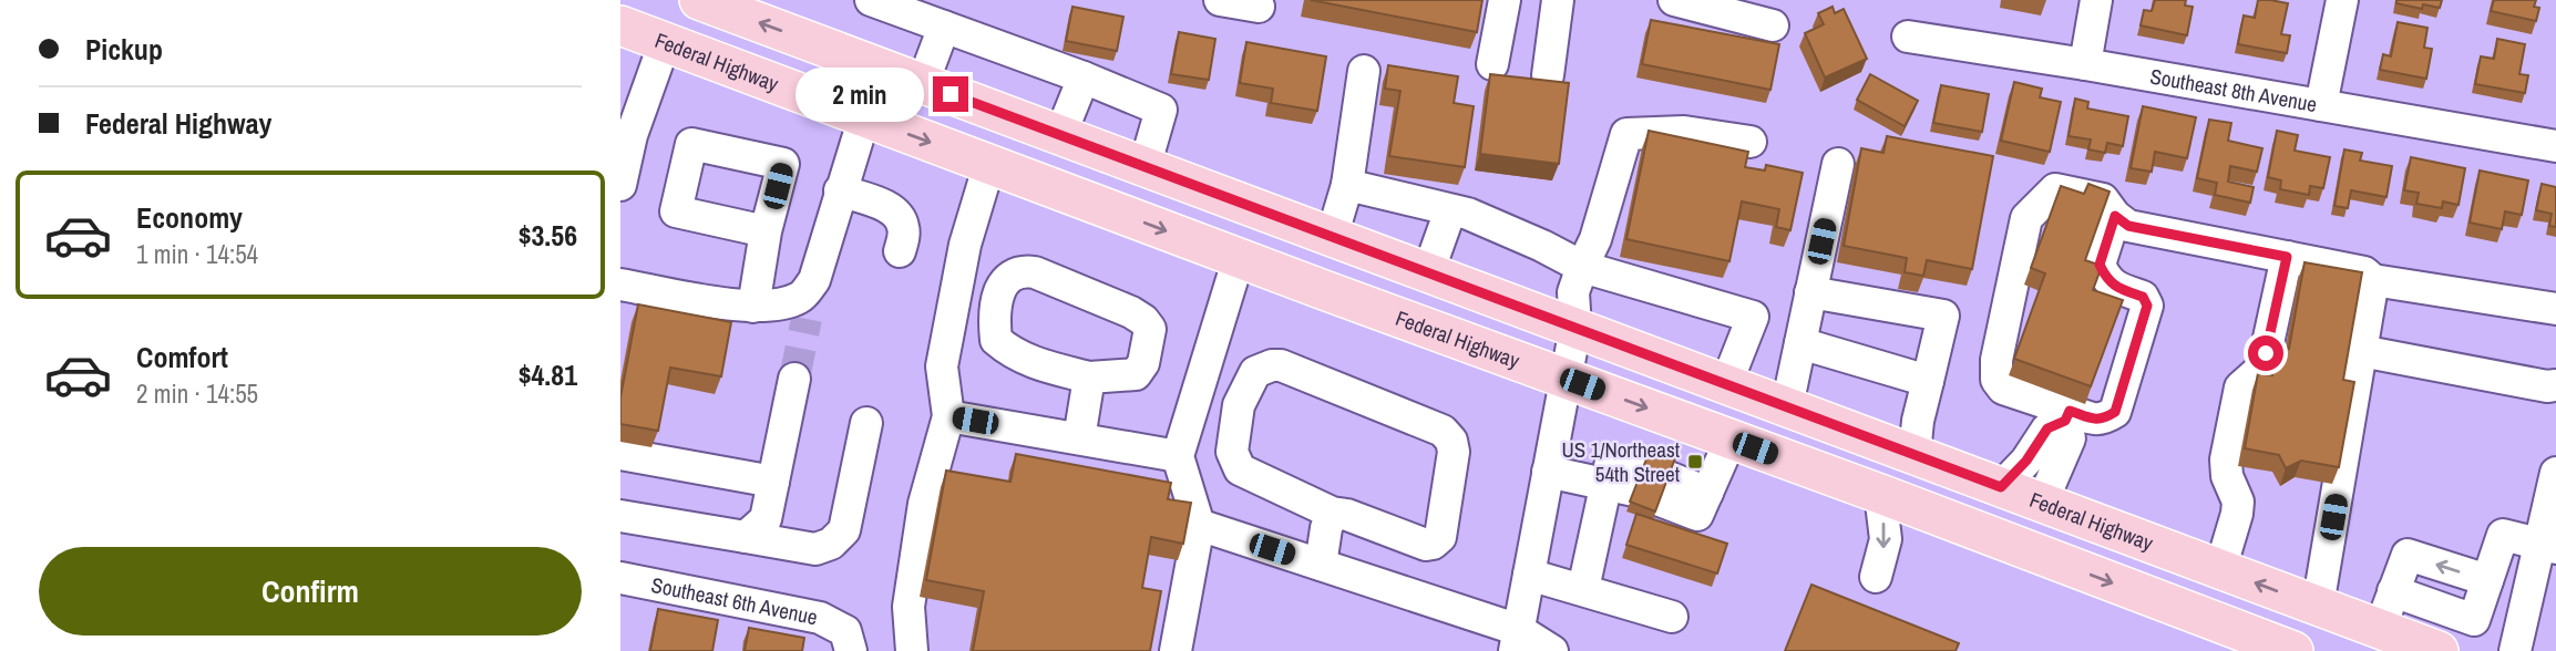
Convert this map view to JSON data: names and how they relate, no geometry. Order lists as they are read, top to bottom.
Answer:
{
  "streets": {
    "main road": ["Federal Highway"],
    "street": ["Southeast 8th Avenue", "Southeast 6th Avenue"]
  },
  "places": {
    "transit": ["US 1/Northeast 54th Street"]
  },
  "page": {
    "banner": ["Pickup", "Federal Highway"],
    "bubble": "2 min",
    "list": [
      {
        "name": "Economy",
        "note": "1 min · 14:54",
        "value": "$3.56"
      },
      {
        "name": "Comfort",
        "note": "2 min · 14:55",
        "value": "$4.81"
      }
    ],
    "buttons": "Confirm"
  }
}
